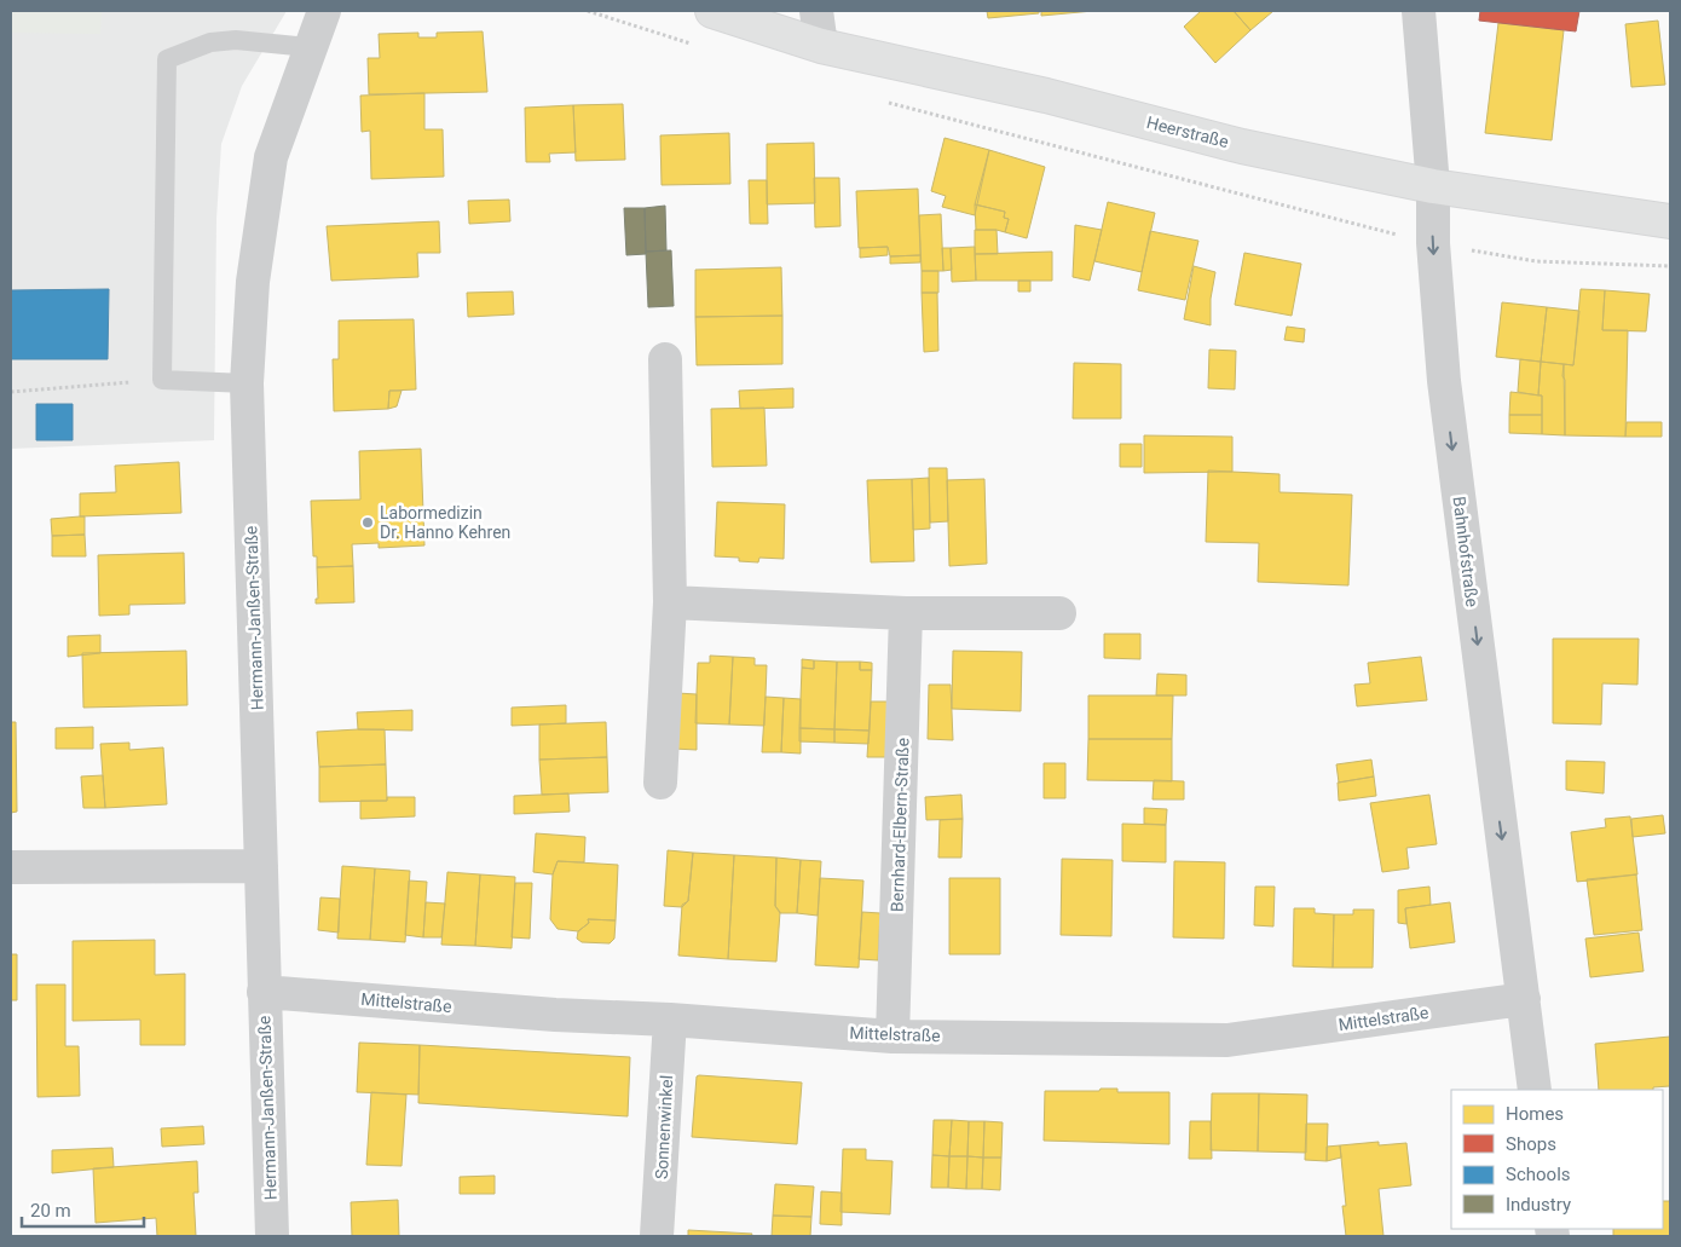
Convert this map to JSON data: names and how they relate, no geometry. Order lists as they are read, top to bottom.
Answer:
{
  "streets": {
    "main road": ["Heerstraße"],
    "street": [
      "Bahnhofstraße",
      "Hermann-Janßen-Straße",
      "Bernhard-Elbern-Straße",
      "Mittelstraße",
      "Sonnenwinkel"
    ]
  },
  "crossings": [
    ["Heerstraße", "Bahnhofstraße"],
    ["Bahnhofstraße", "Mittelstraße"],
    ["Hermann-Janßen-Straße", "Mittelstraße"],
    ["Bernhard-Elbern-Straße", "Mittelstraße"],
    ["Mittelstraße", "Sonnenwinkel"]
  ],
  "one_way": ["Bahnhofstraße"],
  "places": ["Labormedizin Dr. Hanno Kehren"],
  "legend": [
    "Homes",
    "Shops",
    "Schools",
    "Industry"
  ],
  "scale_bar": "20 m"
}
